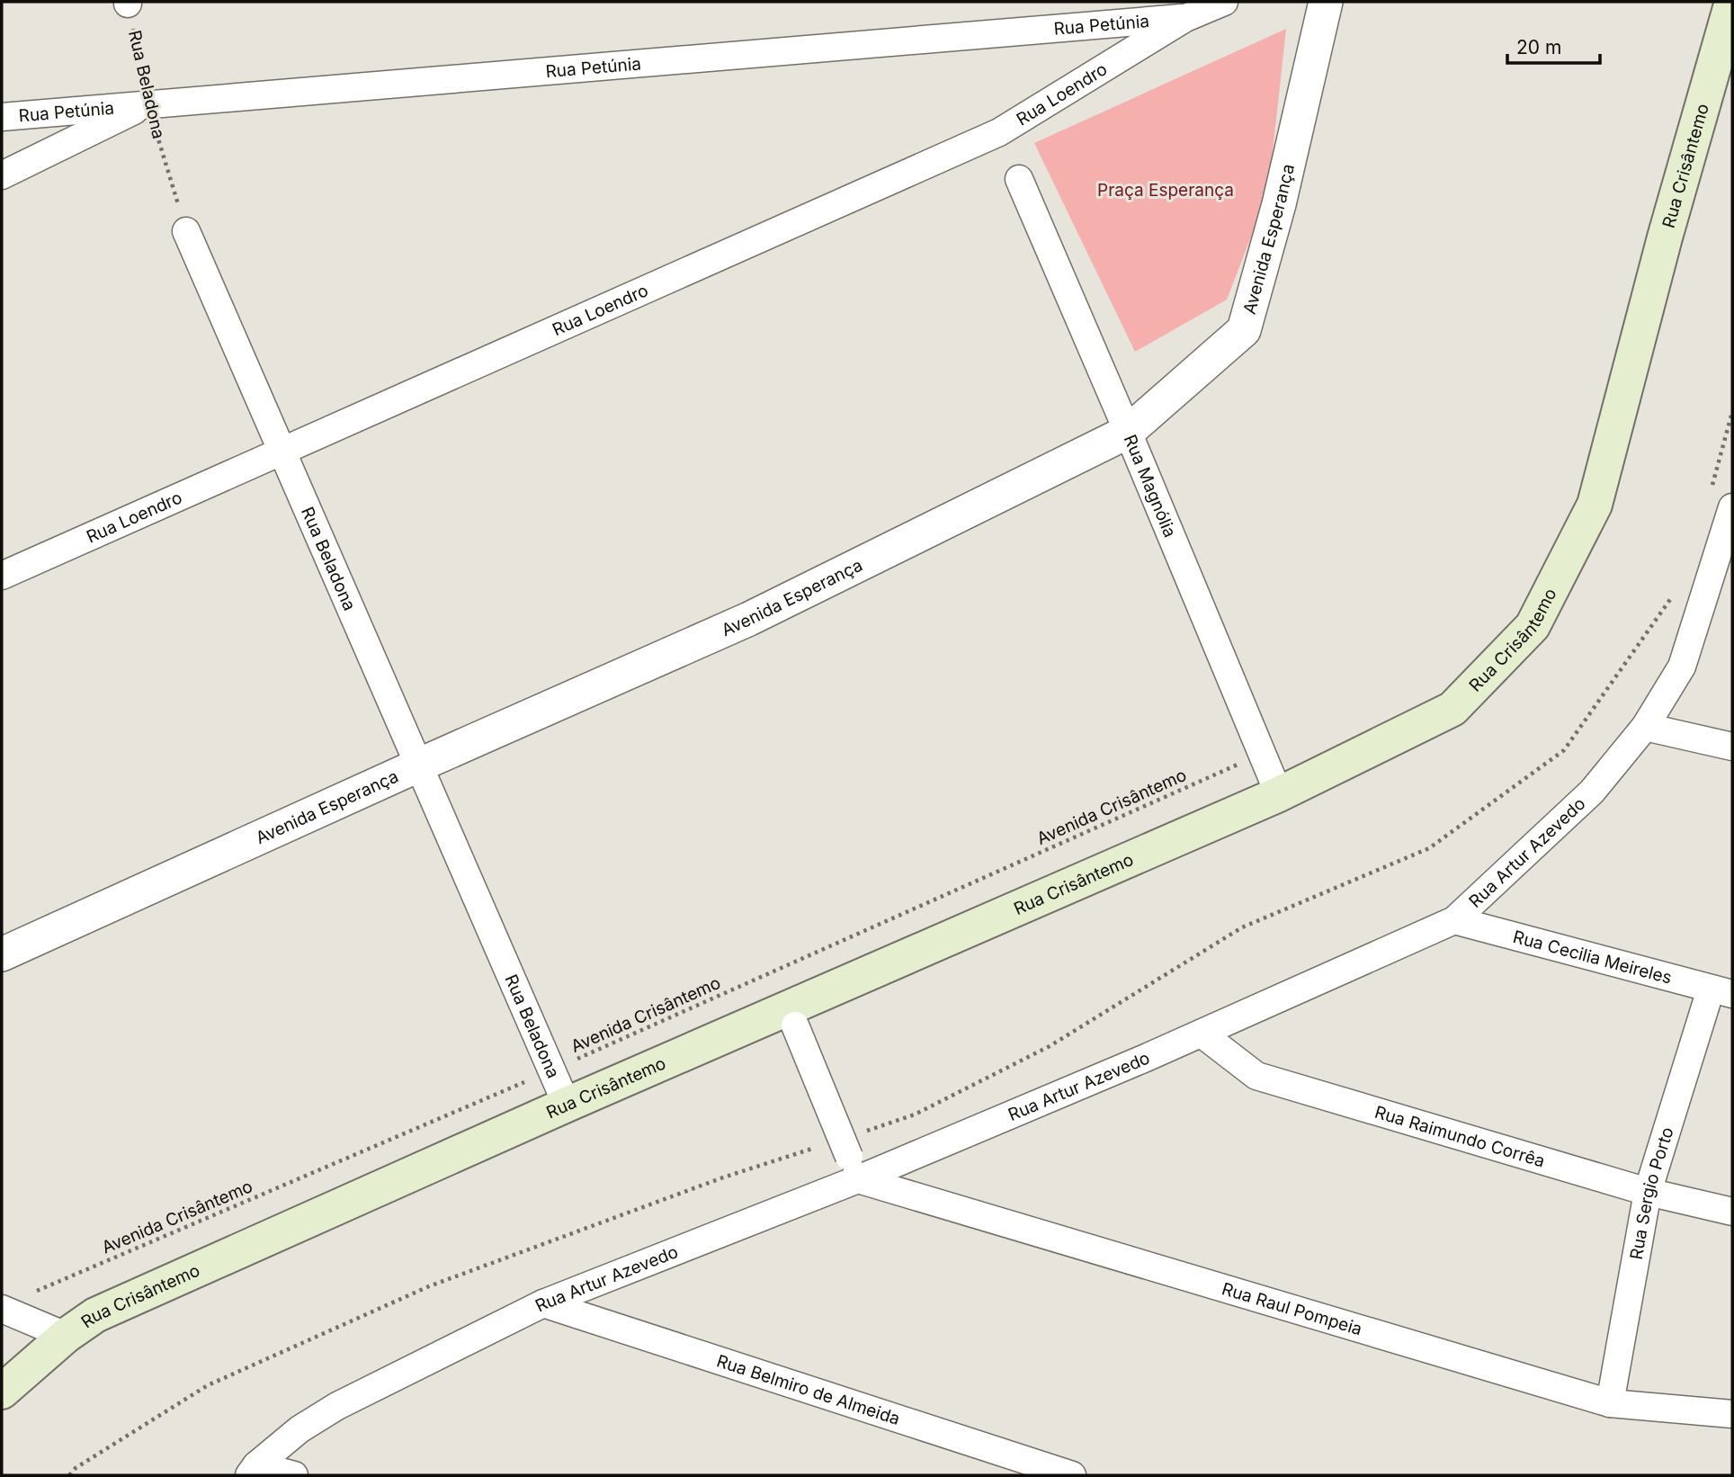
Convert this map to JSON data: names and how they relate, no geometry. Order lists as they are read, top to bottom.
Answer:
{
  "streets": {
    "main road": ["Rua Crisântemo"],
    "street": [
      "Rua Petúnia",
      "Rua Beladona",
      "Rua Loendro",
      "Avenida Esperança",
      "Rua Magnólia",
      "Rua Artur Azevedo",
      "Rua Cecilia Meireles",
      "Rua Raimundo Corrêa",
      "Rua Sergio Porto",
      "Rua Raul Pompeia",
      "Rua Belmiro de Almeida"
    ],
    "path": ["Avenida Crisântemo"]
  },
  "crossings": [
    ["Rua Petúnia", "Rua Beladona"],
    ["Rua Petúnia", "Rua Loendro"],
    ["Rua Beladona", "Rua Loendro"],
    ["Rua Beladona", "Rua Crisântemo"],
    ["Rua Beladona", "Avenida Esperança"],
    ["Rua Beladona", "Avenida Crisântemo"],
    ["Rua Crisântemo", "Rua Magnólia"],
    ["Avenida Esperança", "Rua Magnólia"],
    ["Rua Magnólia", "Avenida Crisântemo"],
    ["Rua Artur Azevedo", "Rua Cecilia Meireles"],
    ["Rua Artur Azevedo", "Rua Raimundo Corrêa"],
    ["Rua Artur Azevedo", "Rua Raul Pompeia"],
    ["Rua Artur Azevedo", "Rua Belmiro de Almeida"],
    ["Rua Cecilia Meireles", "Rua Sergio Porto"],
    ["Rua Raimundo Corrêa", "Rua Sergio Porto"],
    ["Rua Sergio Porto", "Rua Raul Pompeia"]
  ],
  "parks": ["Praça Esperança"],
  "scale_bar": "20 m"
}
